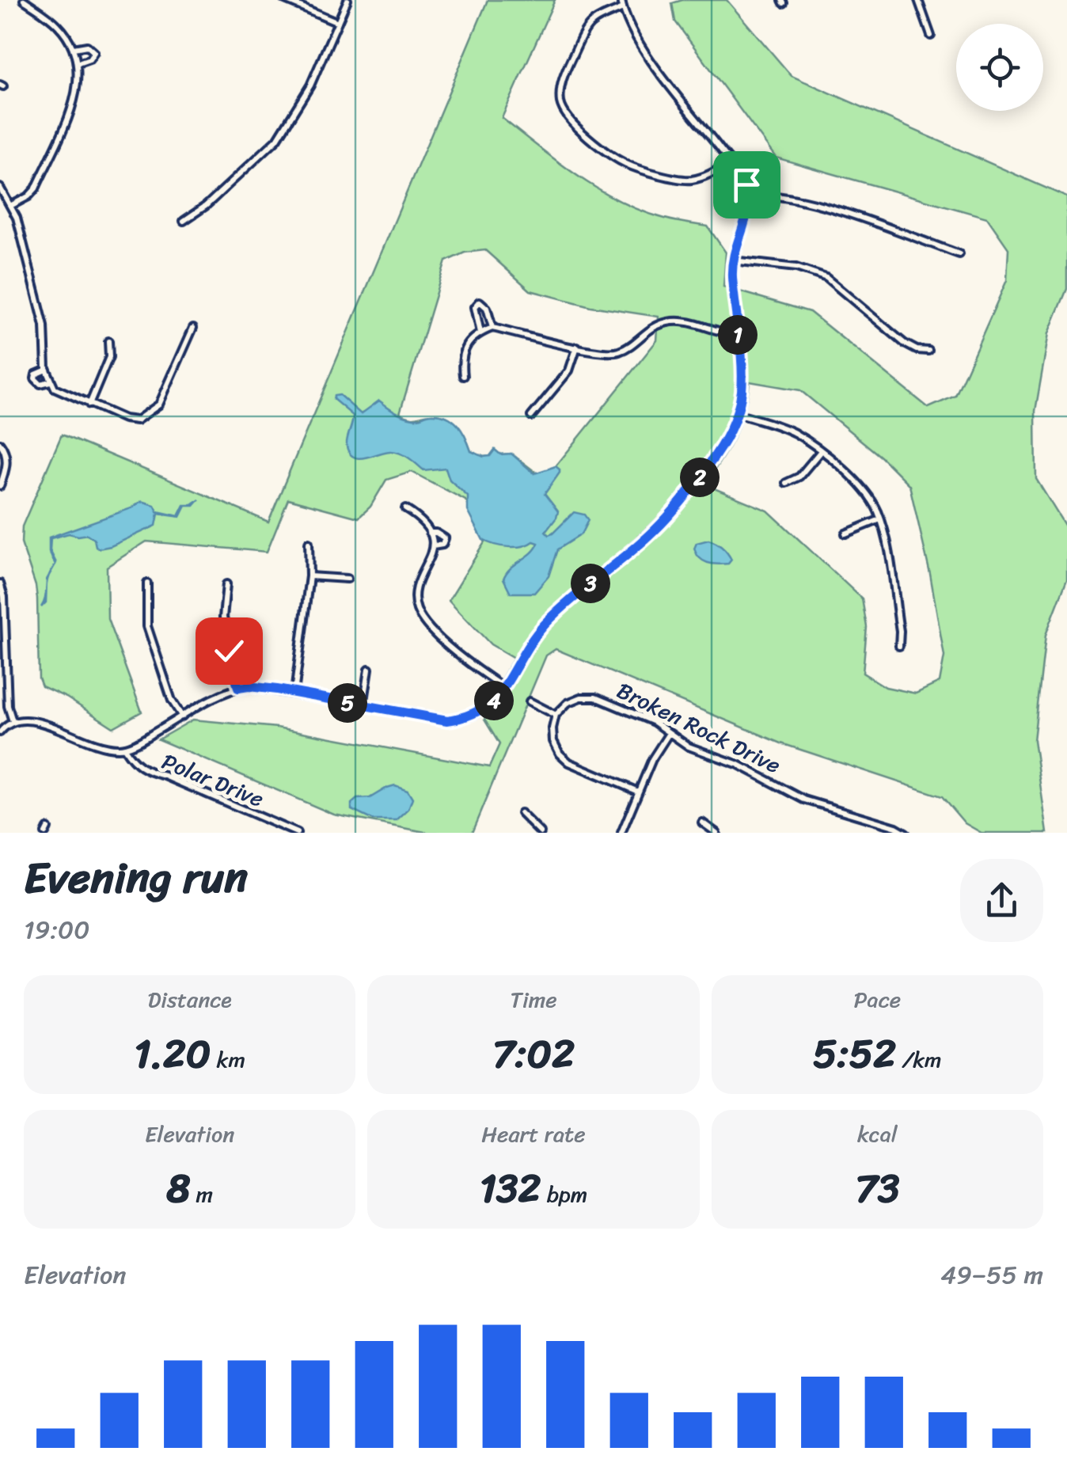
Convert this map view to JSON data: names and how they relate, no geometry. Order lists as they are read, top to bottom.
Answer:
{
  "streets": {
    "street": ["Broken Rock Drive", "Polar Drive"]
  },
  "page": {
    "pins": [
      "1",
      "2",
      "3",
      "4",
      "5"
    ],
    "heading": ["Evening run", "19:00"],
    "stats": [
      ["Distance", "1.20 km"],
      ["Time", "7:02"],
      ["Pace", "5:52 /km"],
      ["Elevation", "8 m"],
      ["Heart rate", "132 bpm"],
      ["kcal", "73"]
    ],
    "chart": ["Elevation", "49–55 m"]
  }
}
